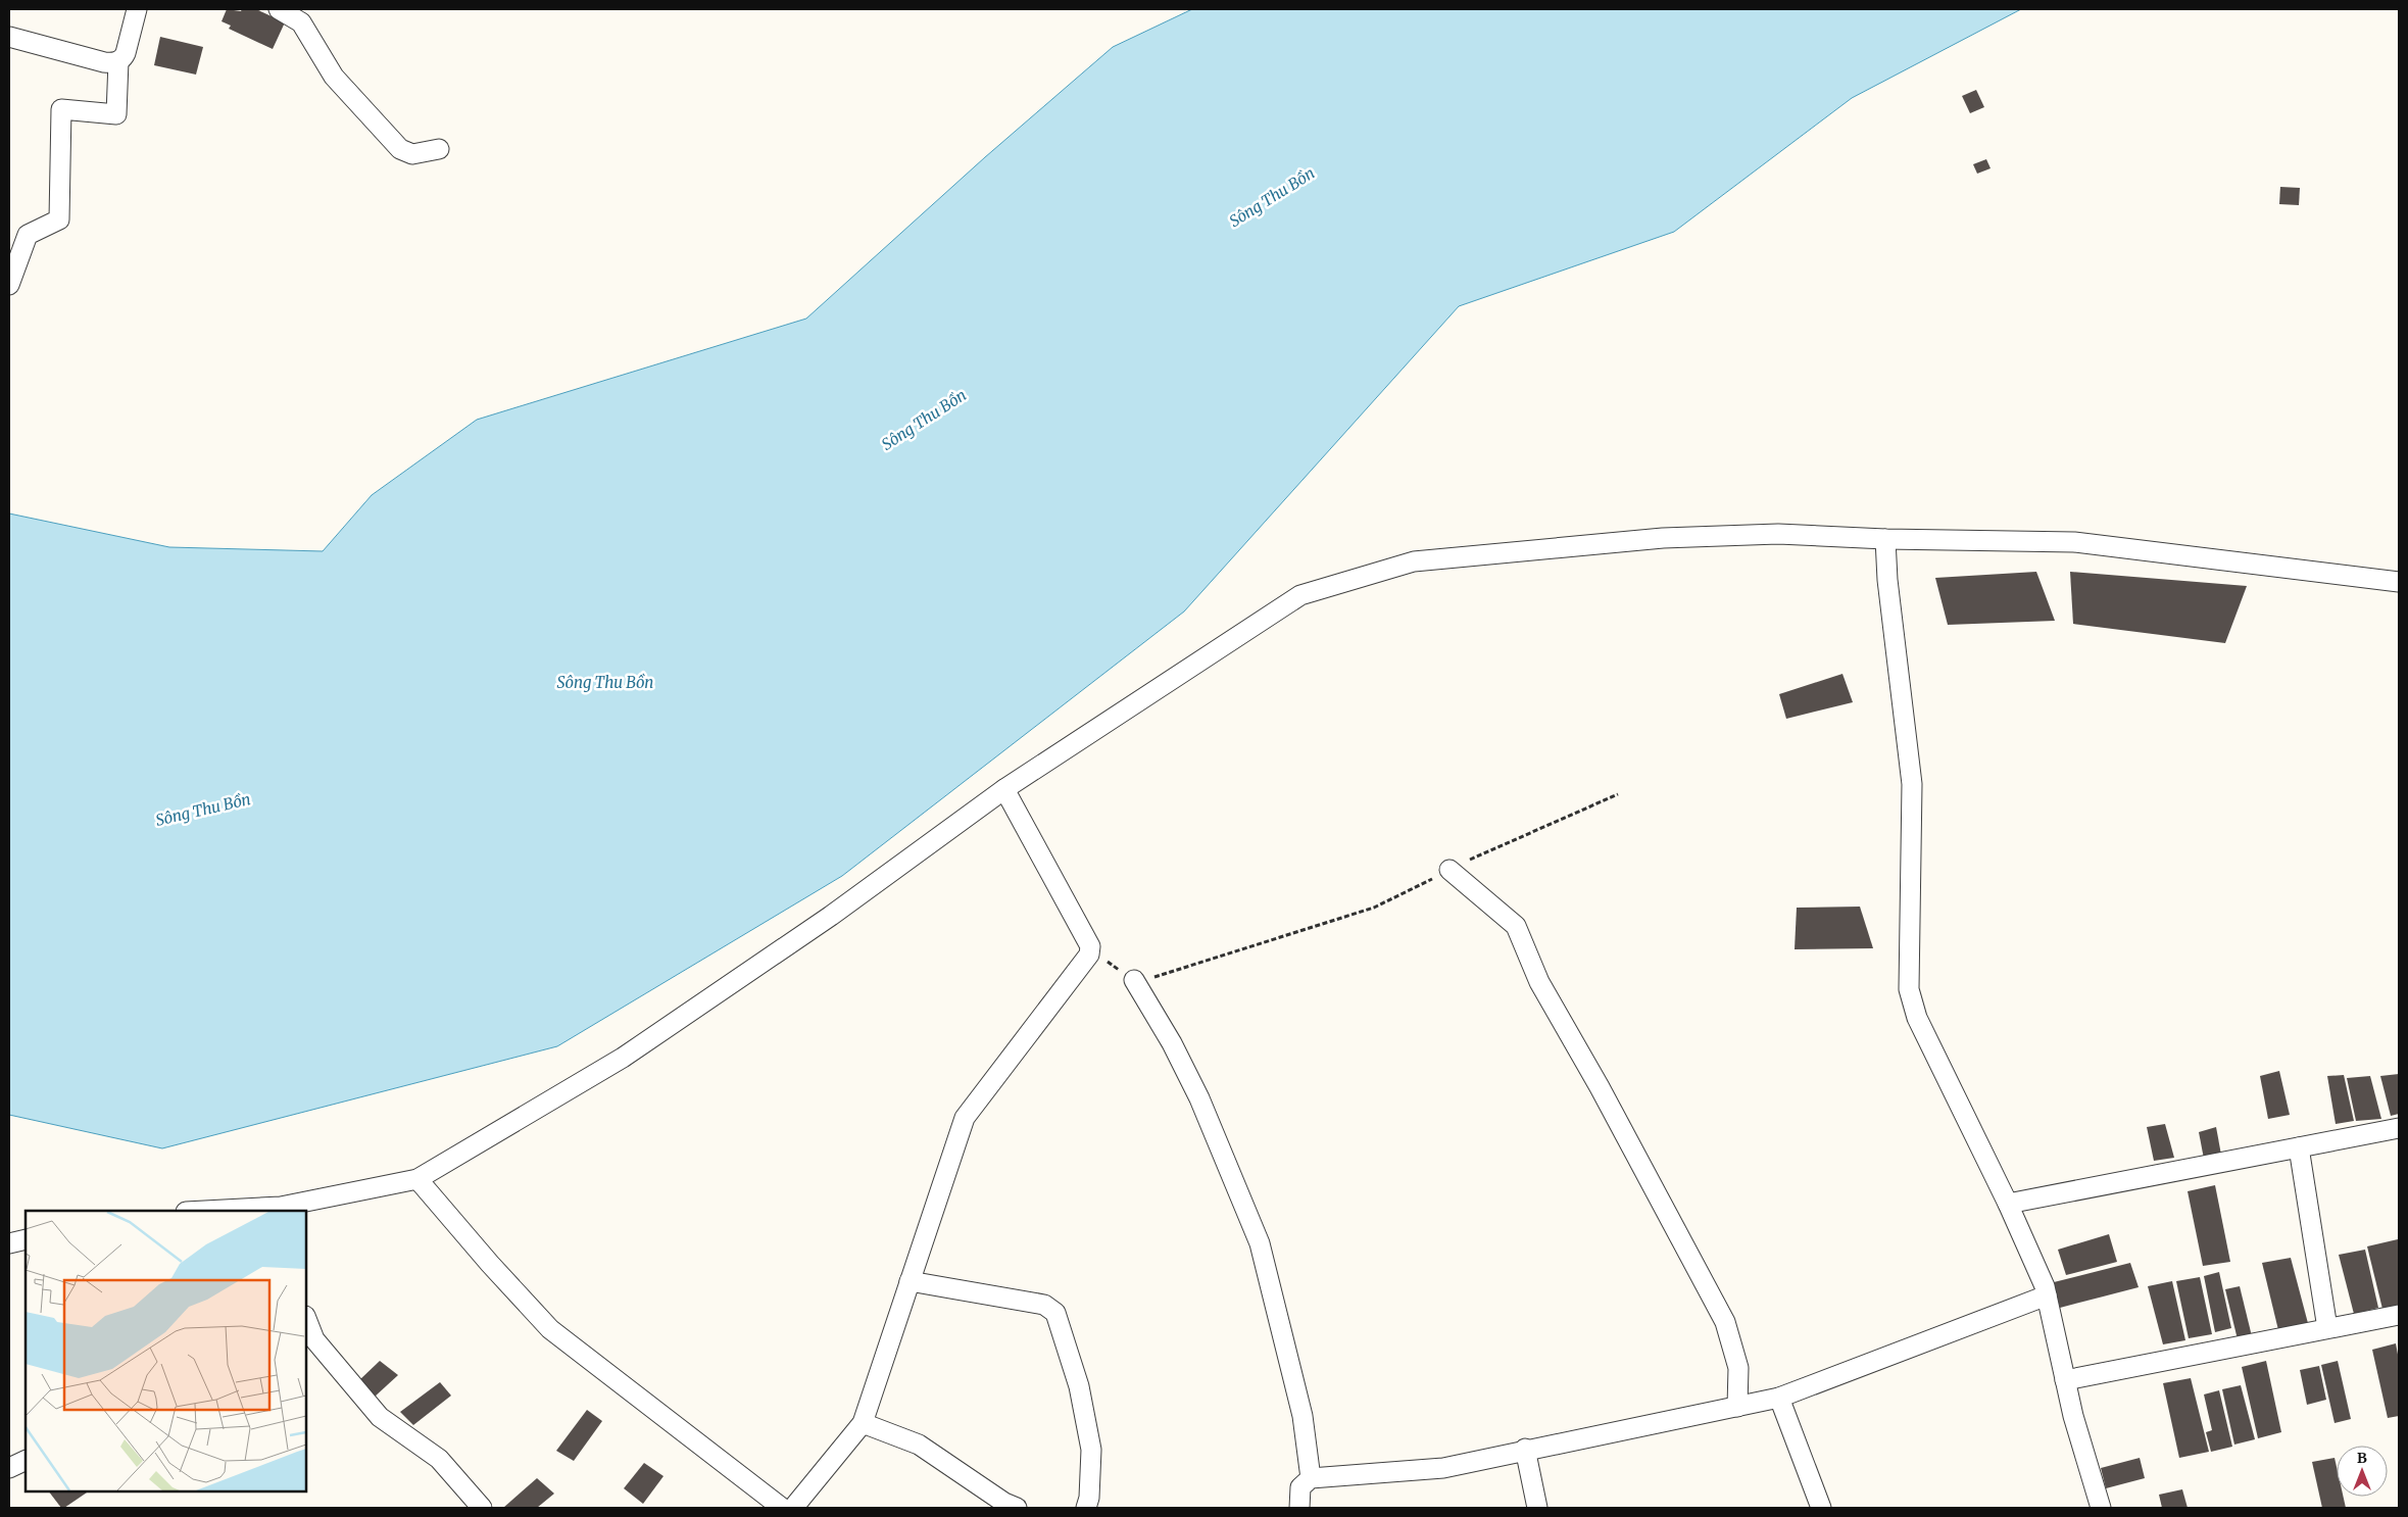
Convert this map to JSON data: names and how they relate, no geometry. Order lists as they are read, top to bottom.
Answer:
{
  "water": ["Sông Thu Bồn"],
  "north": "top"
}
